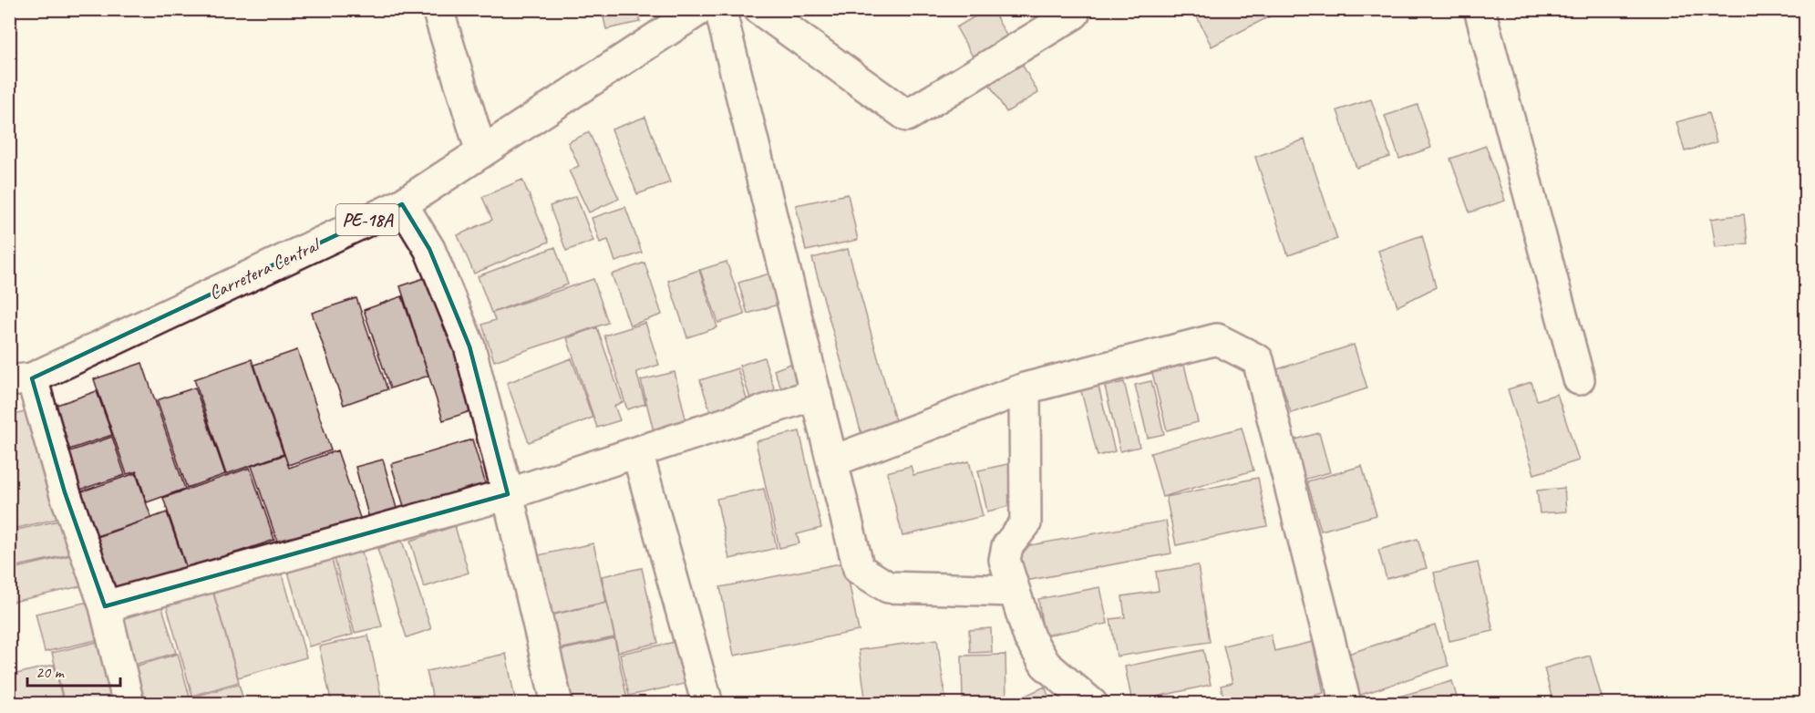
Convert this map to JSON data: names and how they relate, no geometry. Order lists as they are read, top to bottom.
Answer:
{
  "streets": {
    "main road": ["PE-18A", "Carretera Central"]
  },
  "scale_bar": "20 m"
}
